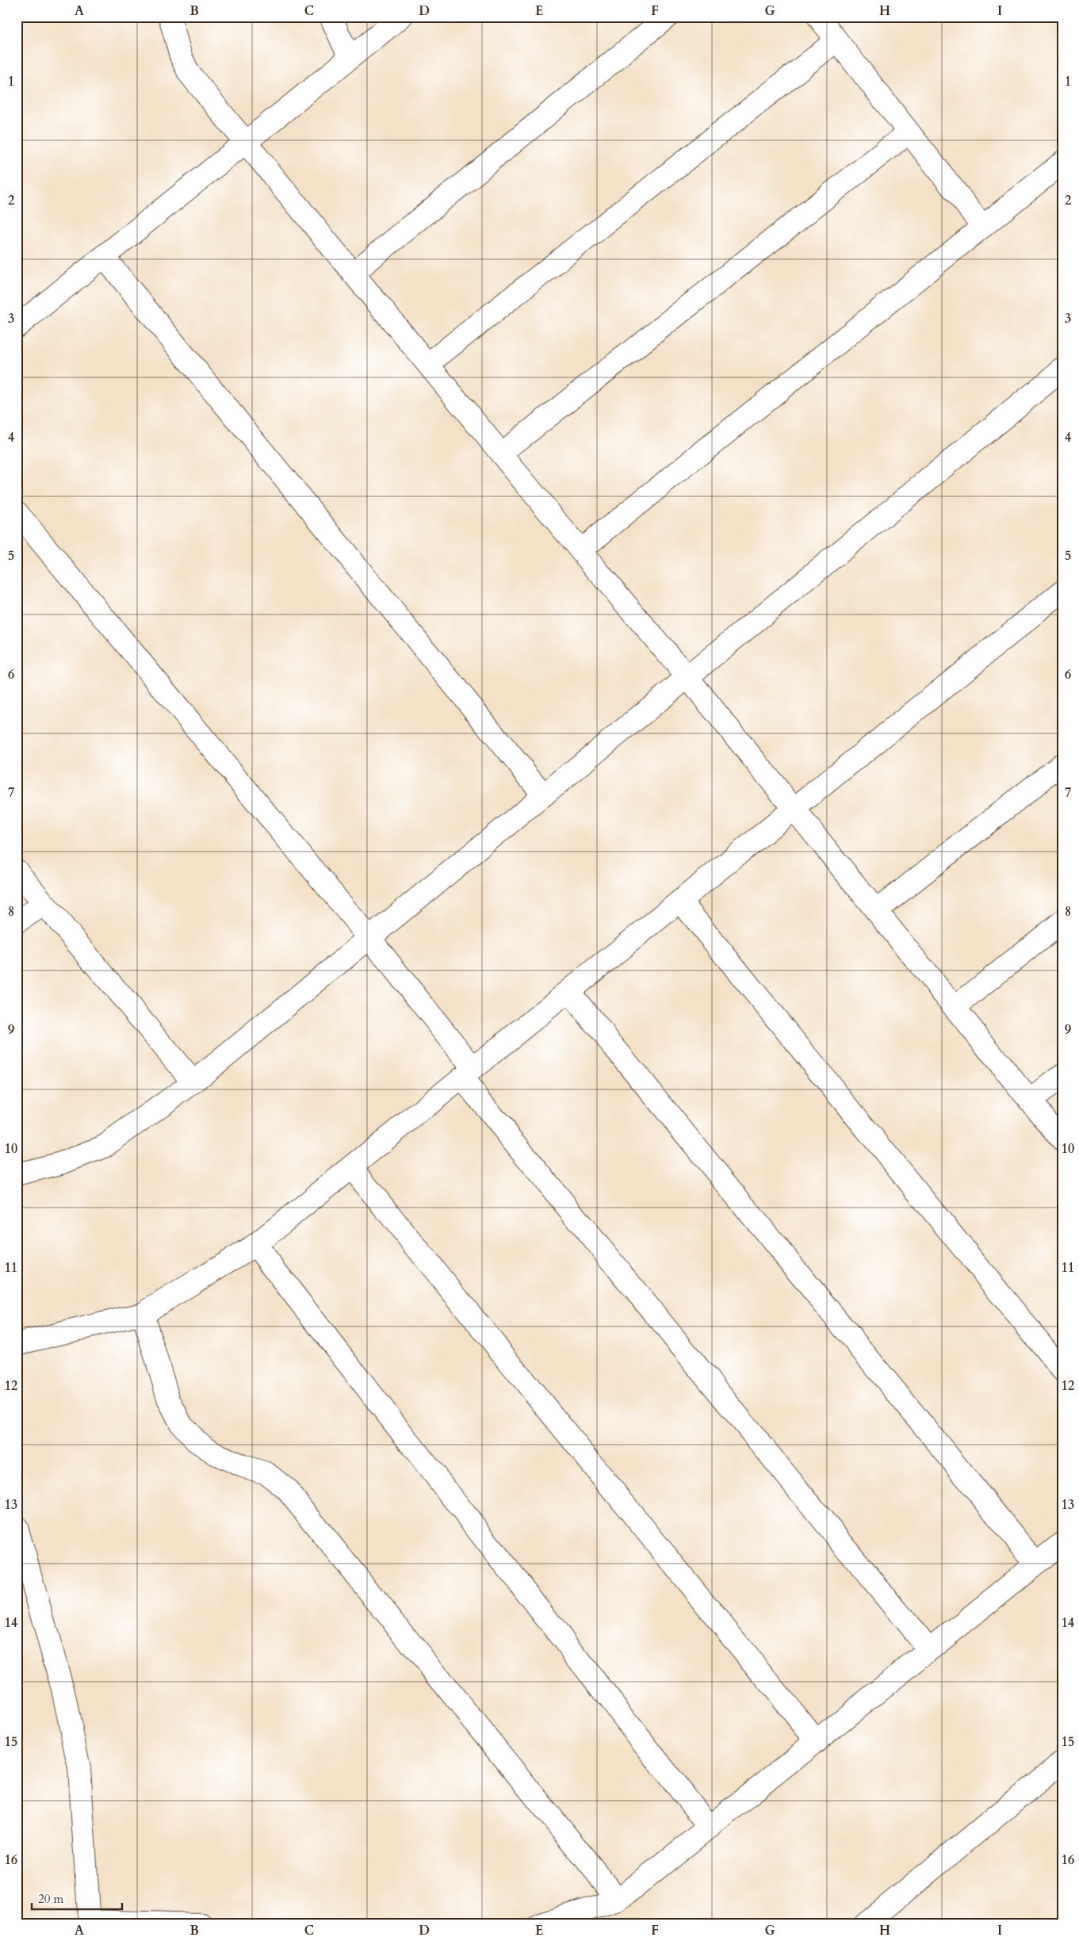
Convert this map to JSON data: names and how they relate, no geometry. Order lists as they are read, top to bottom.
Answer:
{
  "scale_bar": "20 m",
  "grid": {
    "columns": [
      "A",
      "B",
      "C",
      "D",
      "E",
      "F",
      "G",
      "H",
      "I"
    ],
    "rows": [
      "1",
      "2",
      "3",
      "4",
      "5",
      "6",
      "7",
      "8",
      "9",
      "10",
      "11",
      "12",
      "13",
      "14",
      "15",
      "16"
    ]
  }
}
